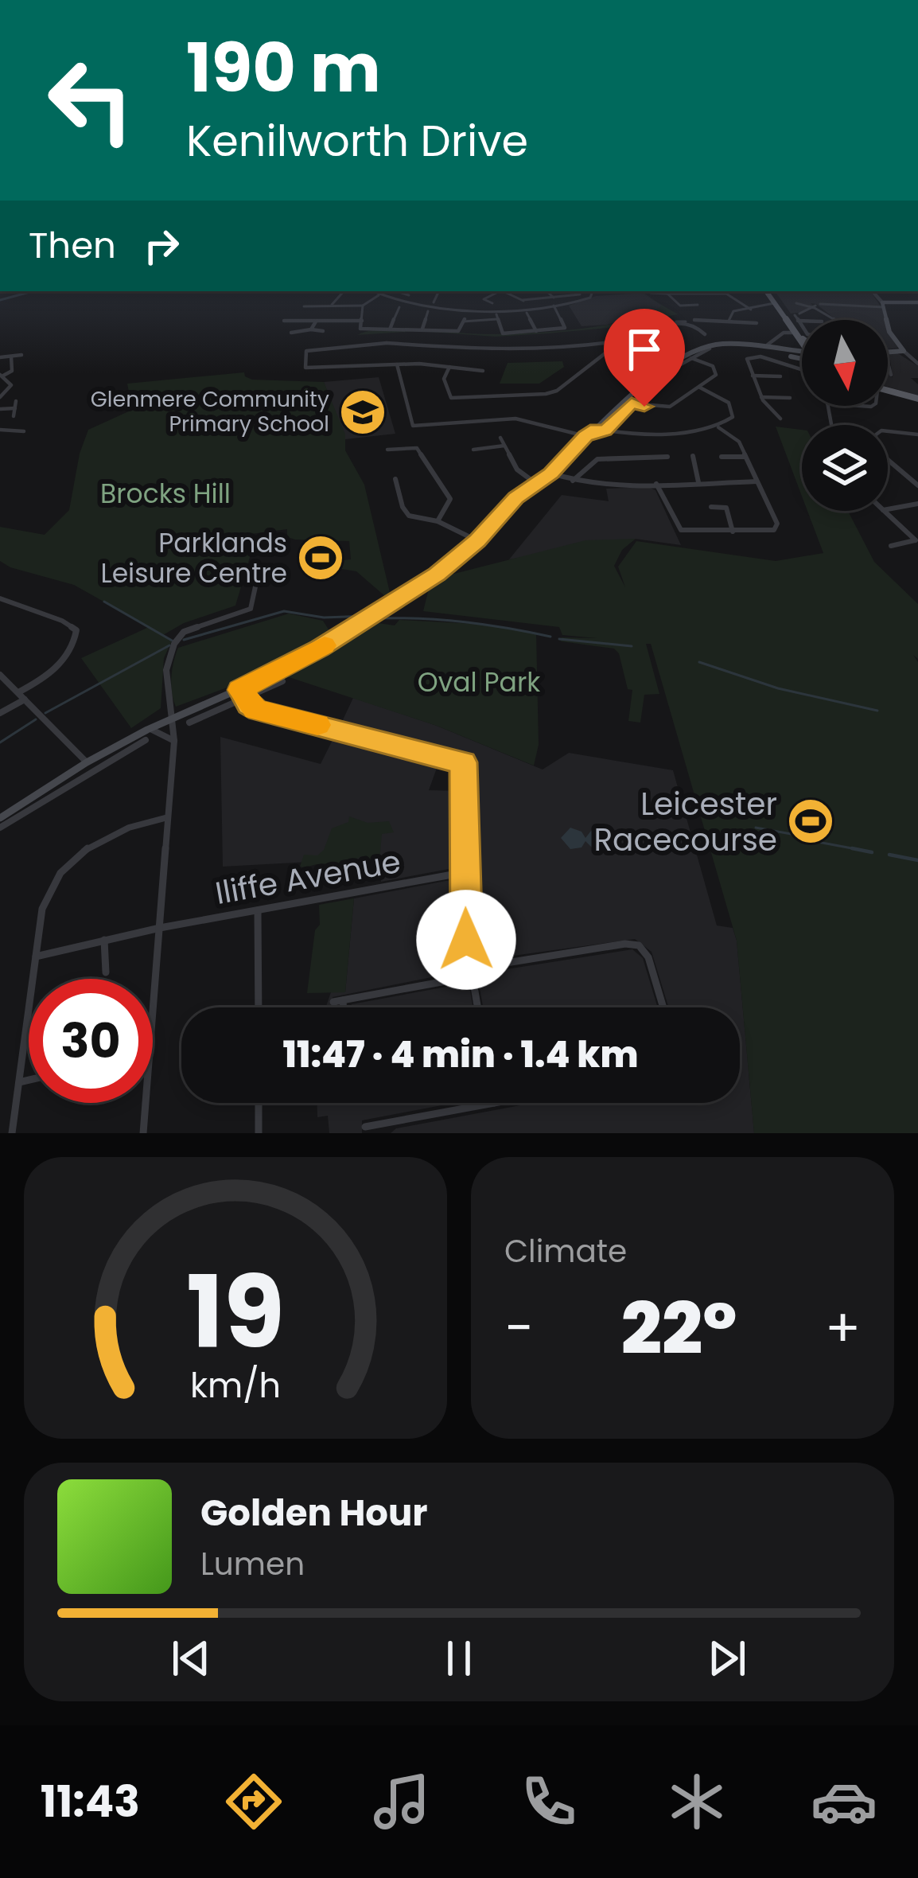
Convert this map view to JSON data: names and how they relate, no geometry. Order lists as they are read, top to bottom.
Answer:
{
  "streets": {
    "street": ["Iliffe Avenue"]
  },
  "parks": ["Brocks Hill", "Oval Park"],
  "places": {
    "school or university": ["Glenmere Community Primary School"],
    "sports": ["Parklands Leisure Centre", "Leicester Racecourse"]
  },
  "north": "bottom",
  "page": {
    "turn": ["190 m", "Kenilworth Drive"],
    "then": "Then",
    "limit": "30",
    "trip": "11:47 · 4 min · 1.4 km",
    "tile": "Climate",
    "heat": ["−", "22°", "+"],
    "song": ["Golden Hour", "Lumen"],
    "tabs": "11:43",
    "gauge": ["19", "km/h"]
  }
}
